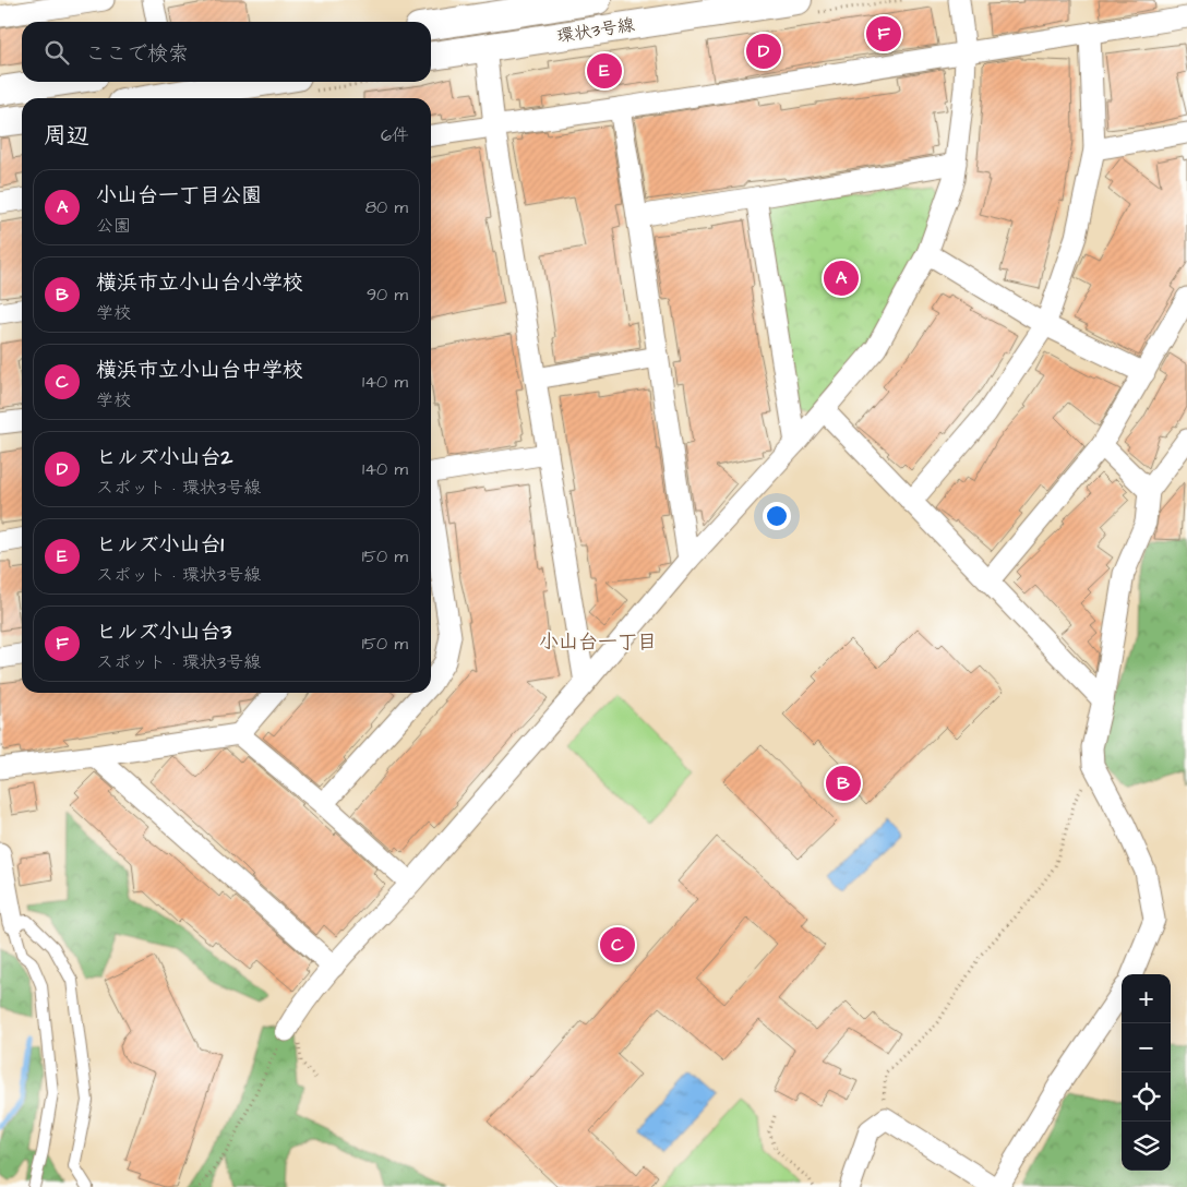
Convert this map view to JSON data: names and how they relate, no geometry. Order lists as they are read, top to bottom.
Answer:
{
  "streets": {
    "street": ["環状3号線"]
  },
  "districts": ["小山台一丁目"],
  "page": {
    "pins": [
      "F",
      "D",
      "E",
      "A",
      "B",
      "C"
    ],
    "search": "ここで検索",
    "heading": ["周辺", "6件"],
    "list": [
      {
        "mark": "A",
        "name": "小山台一丁目公園",
        "note": "公園",
        "value": "80 m"
      },
      {
        "mark": "B",
        "name": "横浜市立小山台小学校",
        "note": "学校",
        "value": "90 m"
      },
      {
        "mark": "C",
        "name": "横浜市立小山台中学校",
        "note": "学校",
        "value": "140 m"
      },
      {
        "mark": "D",
        "name": "ヒルズ小山台2",
        "note": "スポット · 環状3号線",
        "value": "140 m"
      },
      {
        "mark": "E",
        "name": "ヒルズ小山台1",
        "note": "スポット · 環状3号線",
        "value": "150 m"
      },
      {
        "mark": "F",
        "name": "ヒルズ小山台3",
        "note": "スポット · 環状3号線",
        "value": "150 m"
      }
    ],
    "map_buttons": ["+", "−"]
  }
}
